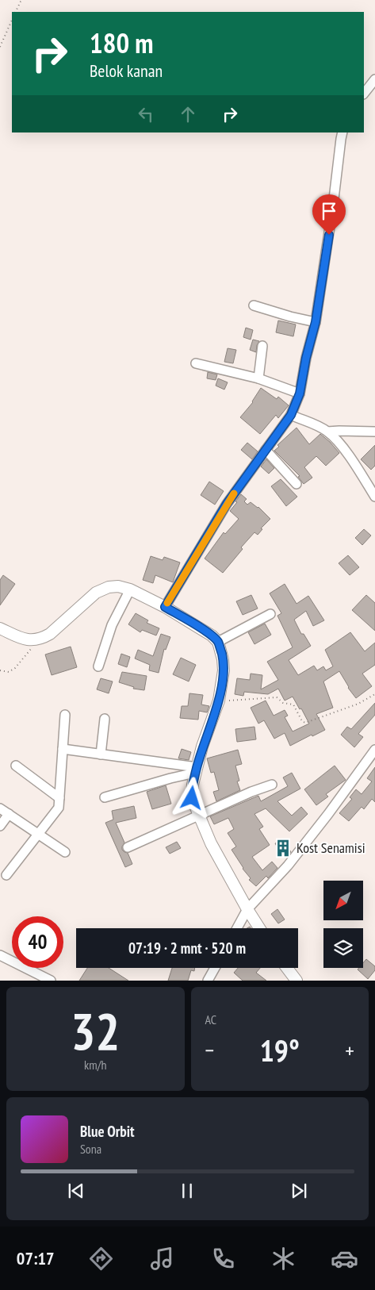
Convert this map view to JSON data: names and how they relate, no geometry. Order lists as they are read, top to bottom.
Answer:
{
  "places": {
    "building": ["Kost Senamisi"]
  },
  "north": "bottom left",
  "page": {
    "turn": ["180 m", "Belok kanan"],
    "limit": "40",
    "trip": "07:19 · 2 mnt · 520 m",
    "tile": [
      ["32", "km/h"],
      "AC"
    ],
    "heat": ["−", "19°", "+"],
    "song": ["Blue Orbit", "Sona"],
    "tabs": "07:17"
  }
}
